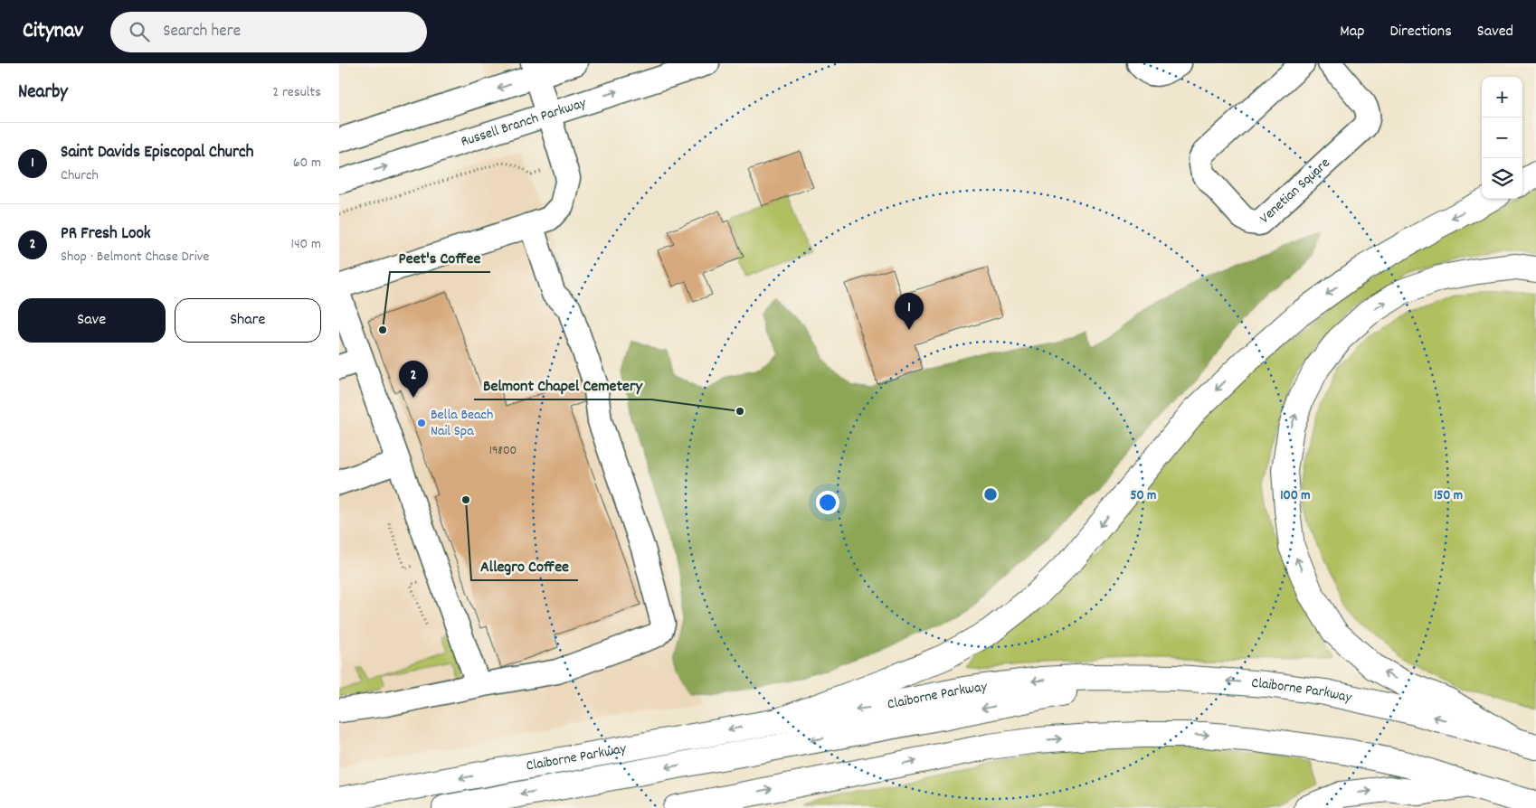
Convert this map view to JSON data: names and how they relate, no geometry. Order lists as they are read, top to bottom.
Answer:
{
  "streets": {
    "main road": ["Claiborne Parkway"],
    "street": ["Russell Branch Parkway", "Venetian Square"]
  },
  "places": [
    "Peet's Coffee",
    "Belmont Chapel Cemetery",
    "Bella Beach Nail Spa",
    "Allegro Coffee"
  ],
  "house_numbers": ["19800"],
  "page": {
    "header": "Citynav",
    "search": "Search here",
    "nav": ["Map", "Directions", "Saved"],
    "heading": ["Nearby", "2 results"],
    "map_buttons": ["+", "−"],
    "list": [
      {
        "mark": "1",
        "name": "Saint Davids Episcopal Church",
        "note": "Church",
        "value": "60 m"
      },
      {
        "mark": "2",
        "name": "PR Fresh Look",
        "note": "Shop · Belmont Chase Drive",
        "value": "140 m"
      }
    ],
    "buttons": ["Save", "Share"],
    "pins": ["1", "2"]
  },
  "rings": ["50 m", "100 m", "150 m"]
}
